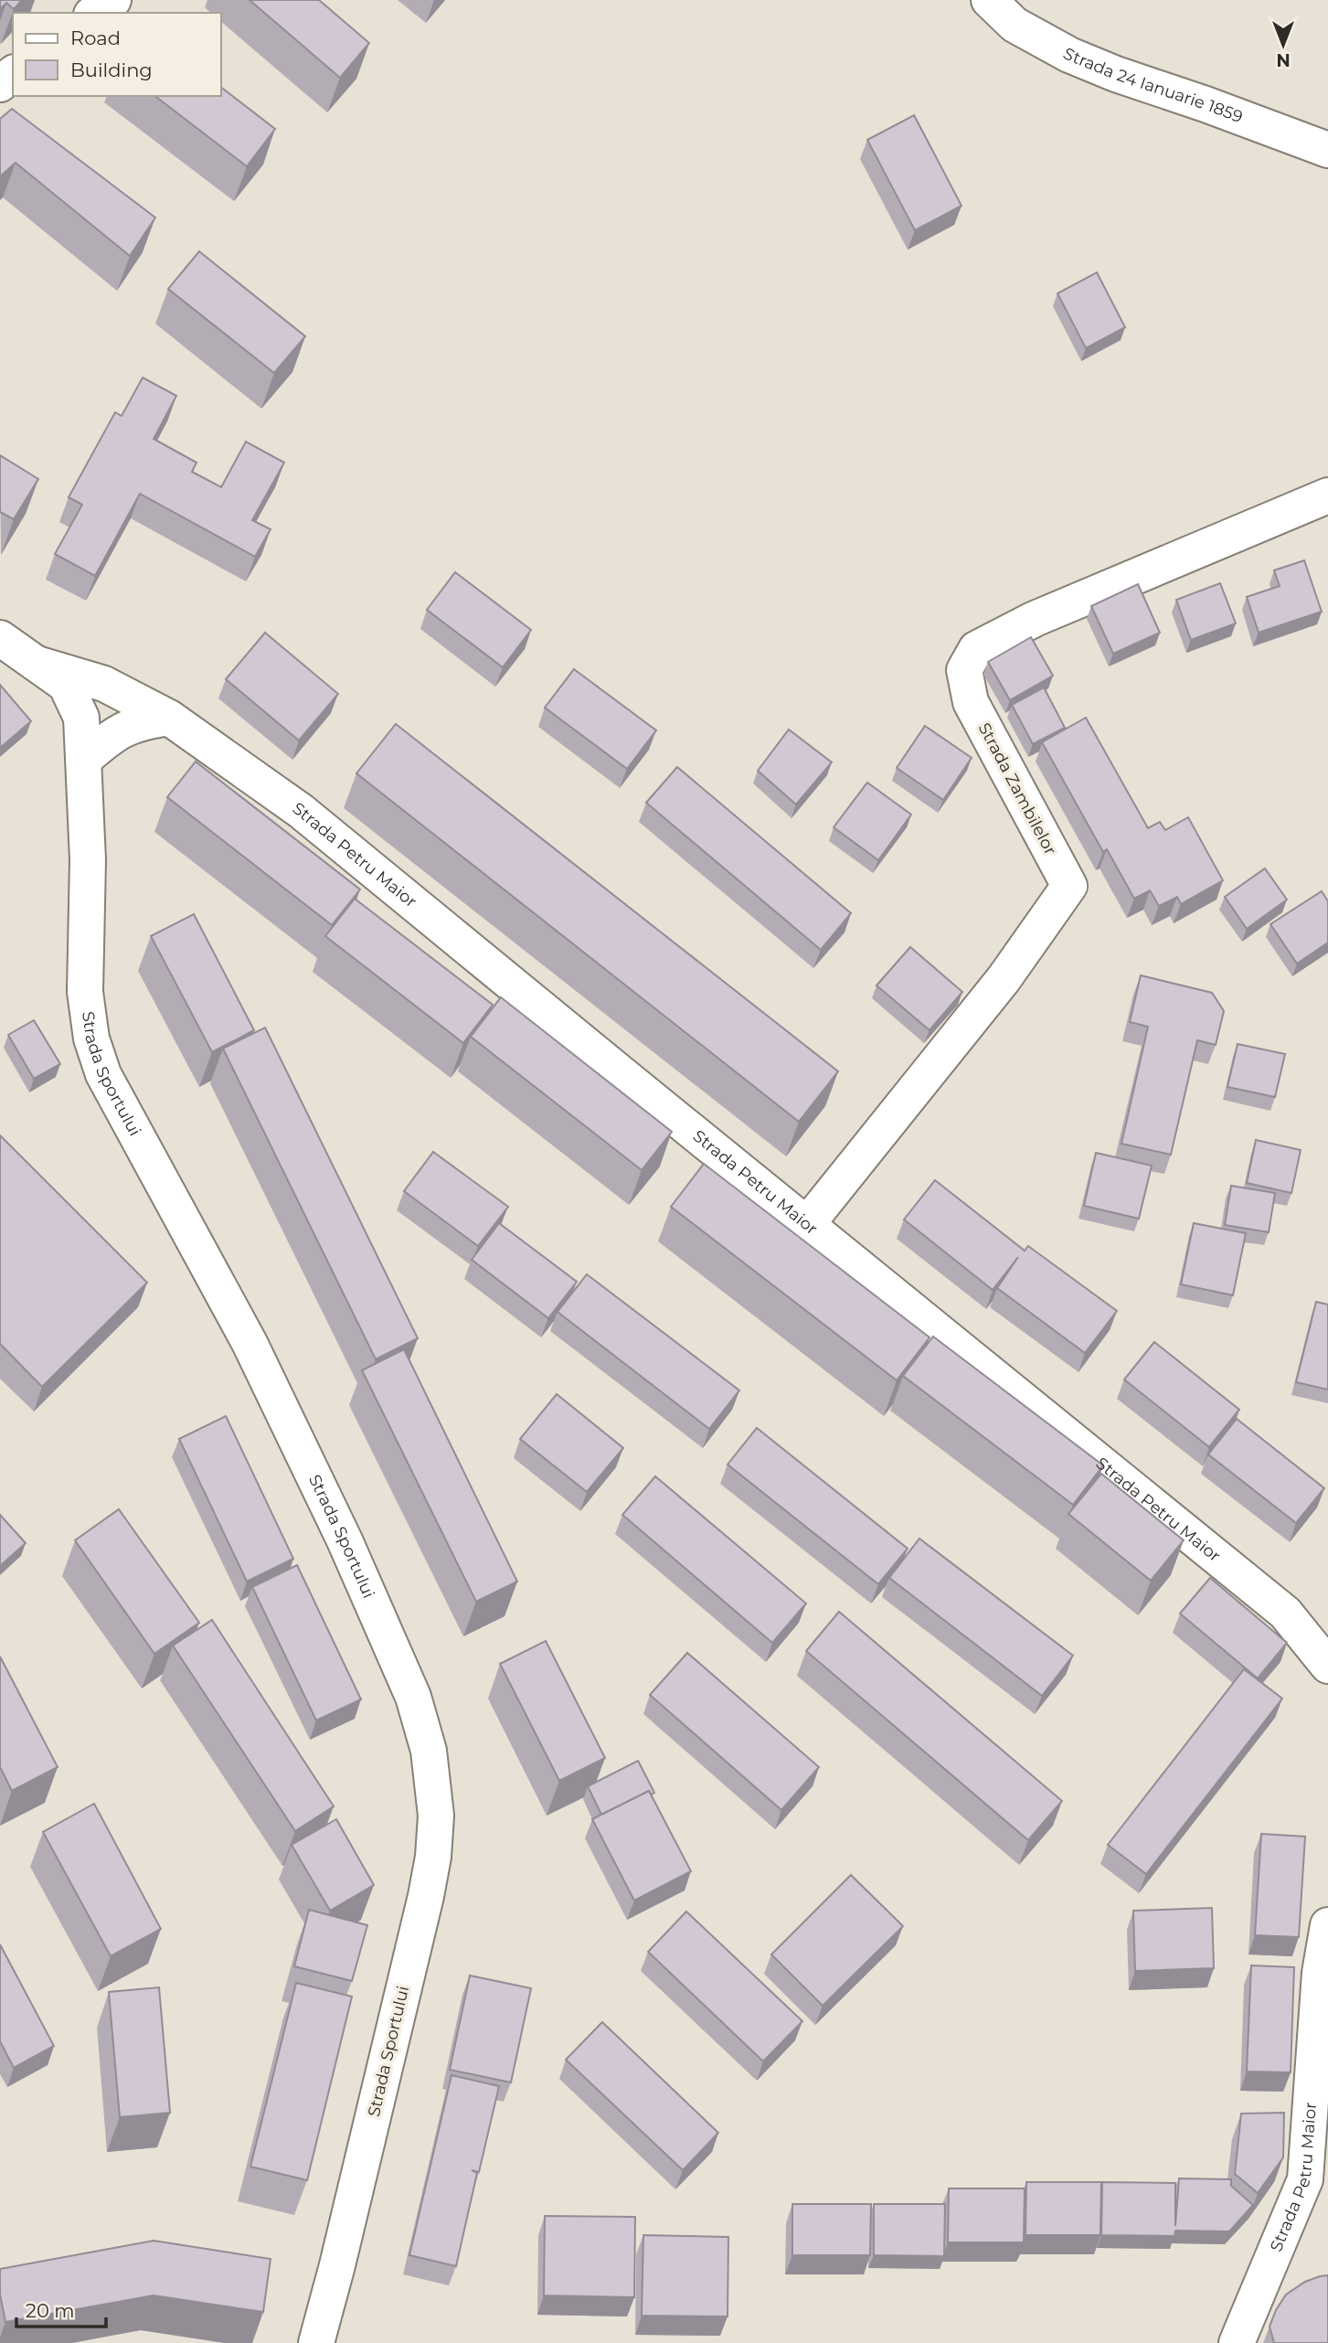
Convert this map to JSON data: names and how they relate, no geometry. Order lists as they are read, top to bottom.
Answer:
{
  "streets": {
    "street": [
      "Strada 24 Ianuarie 1859",
      "Strada Zambilelor",
      "Strada Petru Maior",
      "Strada Sportului"
    ]
  },
  "crossings": [
    ["Strada Zambilelor", "Strada Petru Maior"],
    ["Strada Petru Maior", "Strada Sportului"]
  ],
  "legend": ["Road", "Building"],
  "scale_bar": "20 m",
  "north": "bottom"
}
